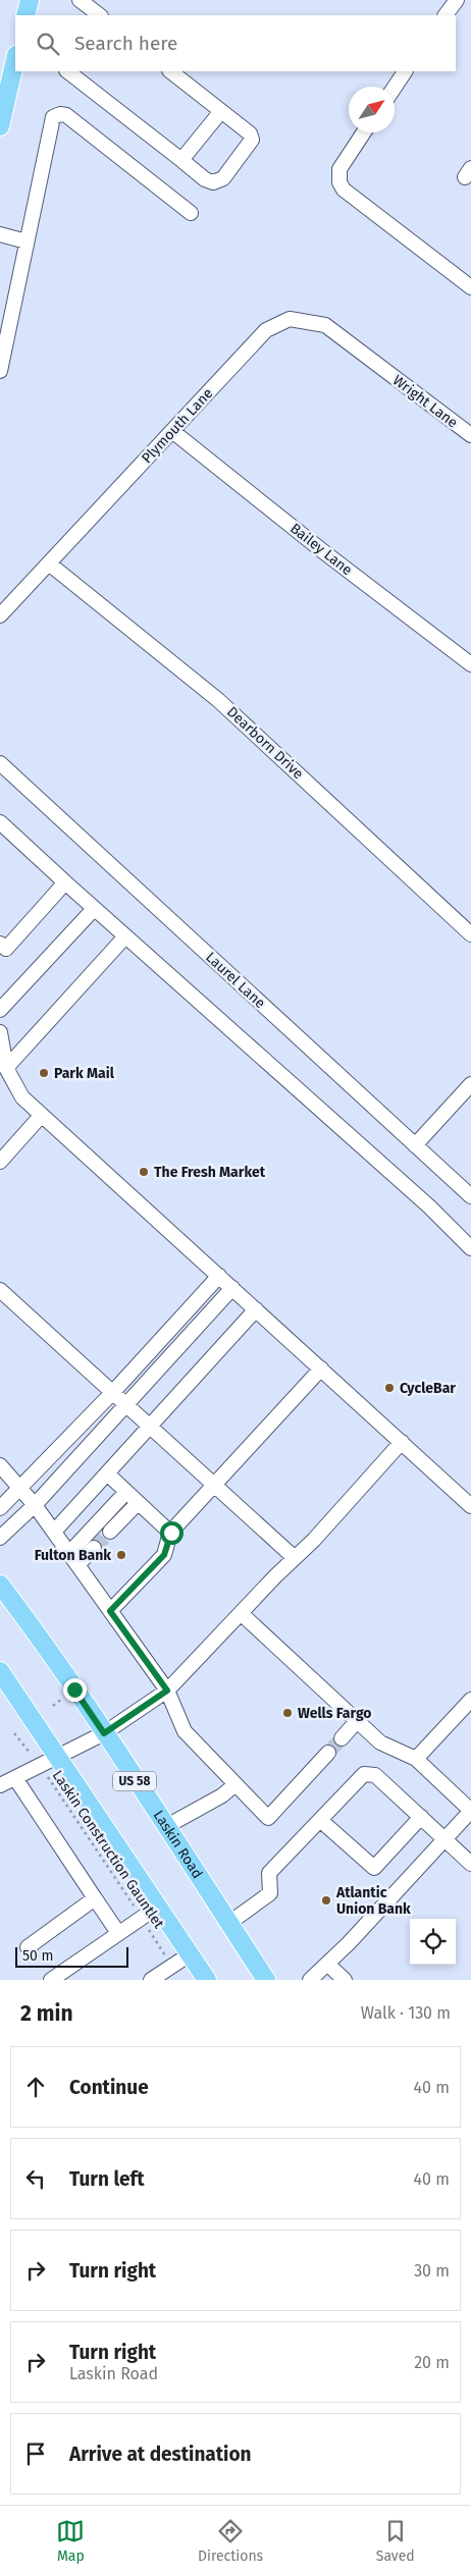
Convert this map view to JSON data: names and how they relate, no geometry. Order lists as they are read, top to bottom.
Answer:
{
  "streets": {
    "main road": ["US 58", "Laskin Road"],
    "street": [
      "Wright Lane",
      "Plymouth Lane",
      "Bailey Lane",
      "Dearborn Drive",
      "Laurel Lane"
    ],
    "path": ["Laskin Construction Gauntlet"]
  },
  "crossings": [
    ["Wright Lane", "Plymouth Lane"],
    ["Plymouth Lane", "Bailey Lane"],
    ["Plymouth Lane", "Dearborn Drive"]
  ],
  "places": [
    "Park Mail",
    "The Fresh Market",
    "CycleBar",
    "Fulton Bank",
    "Wells Fargo",
    "Atlantic Union Bank"
  ],
  "scale_bar": "50 m",
  "north": "top right",
  "page": {
    "search": "Search here",
    "scale": "50 m",
    "heading": ["2 min", "Walk · 130 m"],
    "list": [
      ["Continue", "40 m"],
      ["Turn left", "40 m"],
      ["Turn right", "30 m"],
      ["Turn right", "Laskin Road", "20 m"],
      "Arrive at destination"
    ],
    "nav": ["Map", "Directions", "Saved"]
  }
}
